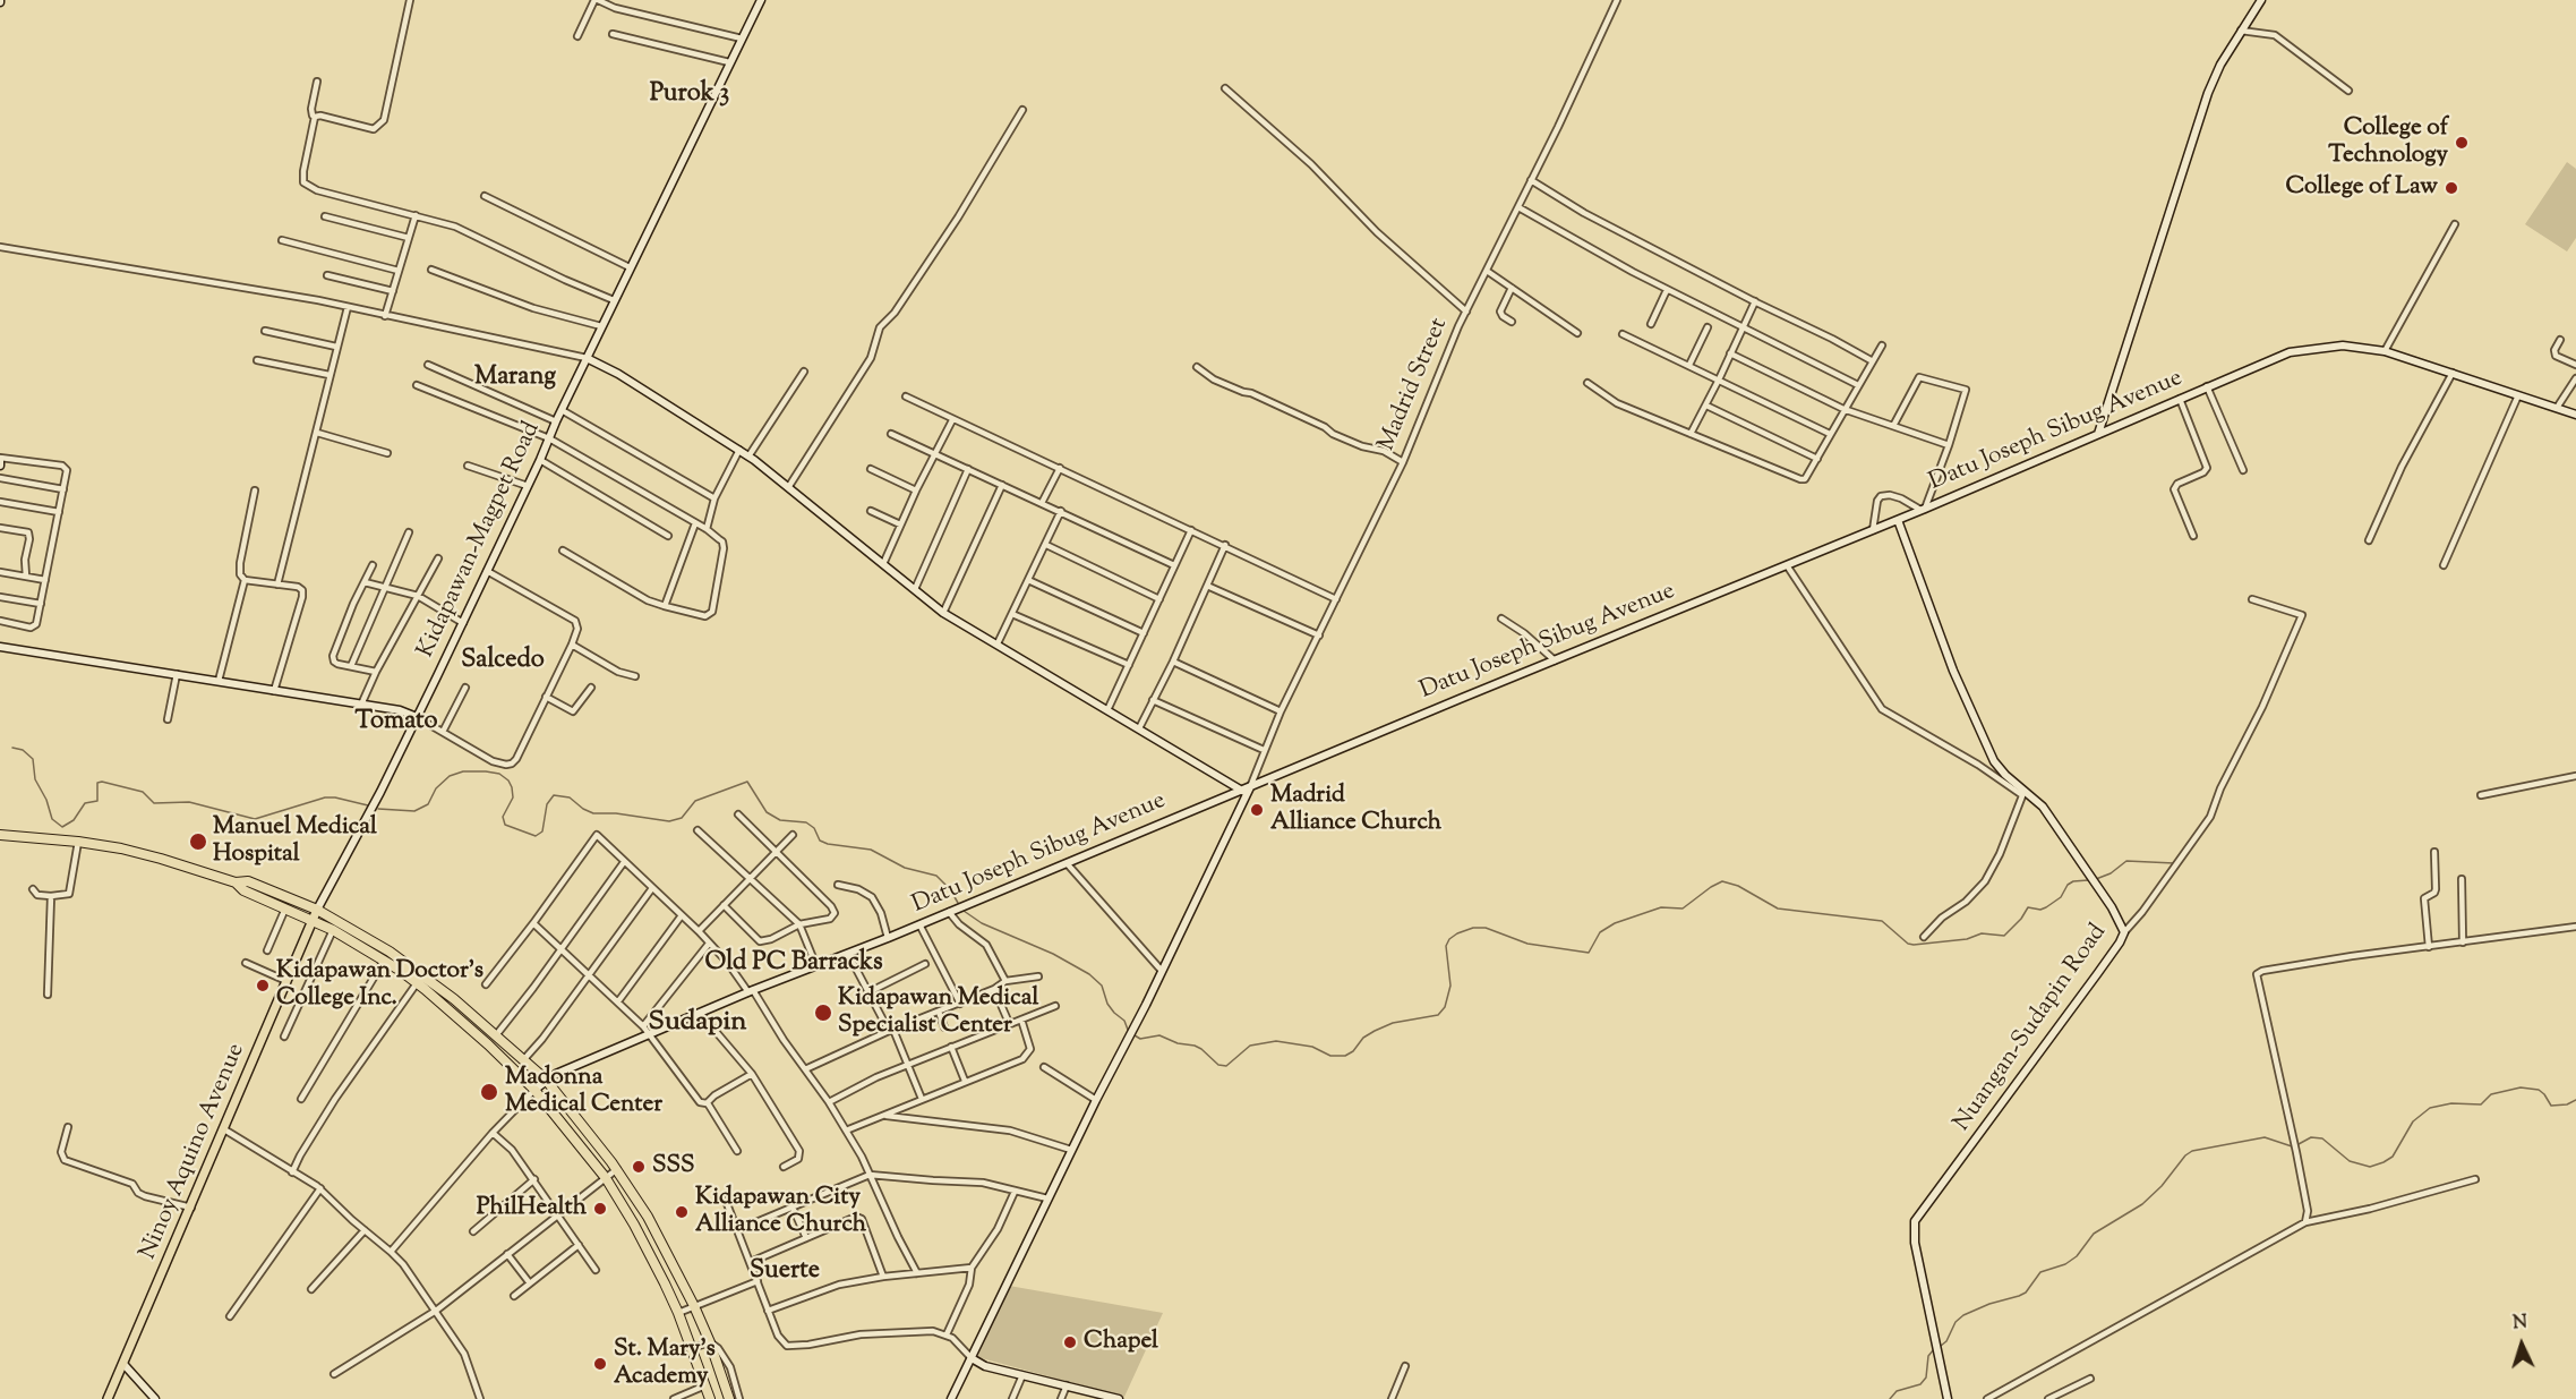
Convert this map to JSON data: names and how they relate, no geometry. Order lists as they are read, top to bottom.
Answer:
{
  "streets": {
    "main road": ["Ninoy Aquino Avenue"],
    "street": [
      "Madrid Street",
      "Datu Joseph Sibug Avenue",
      "Kidapawan-Magpet Road",
      "Nuangan-Sudapin Road"
    ]
  },
  "crossings": [
    ["Madrid Street", "Datu Joseph Sibug Avenue"],
    ["Datu Joseph Sibug Avenue", "Nuangan-Sudapin Road"],
    ["Kidapawan-Magpet Road", "Ninoy Aquino Avenue"]
  ],
  "districts": [
    "Purok 3",
    "Marang",
    "Salcedo",
    "Tomato",
    "Old PC Barracks",
    "Sudapin",
    "Suerte"
  ],
  "places": [
    "College of Technology",
    "College of Law",
    "Madrid Alliance Church",
    "Manuel Medical Hospital",
    "Kidapawan Doctor's College Inc.",
    "Kidapawan Medical Specialist Center",
    "Madonna Medical Center",
    "SSS",
    "PhilHealth",
    "Kidapawan City Alliance Church",
    "Chapel",
    "St. Mary's Academy"
  ],
  "north": "top"
}
